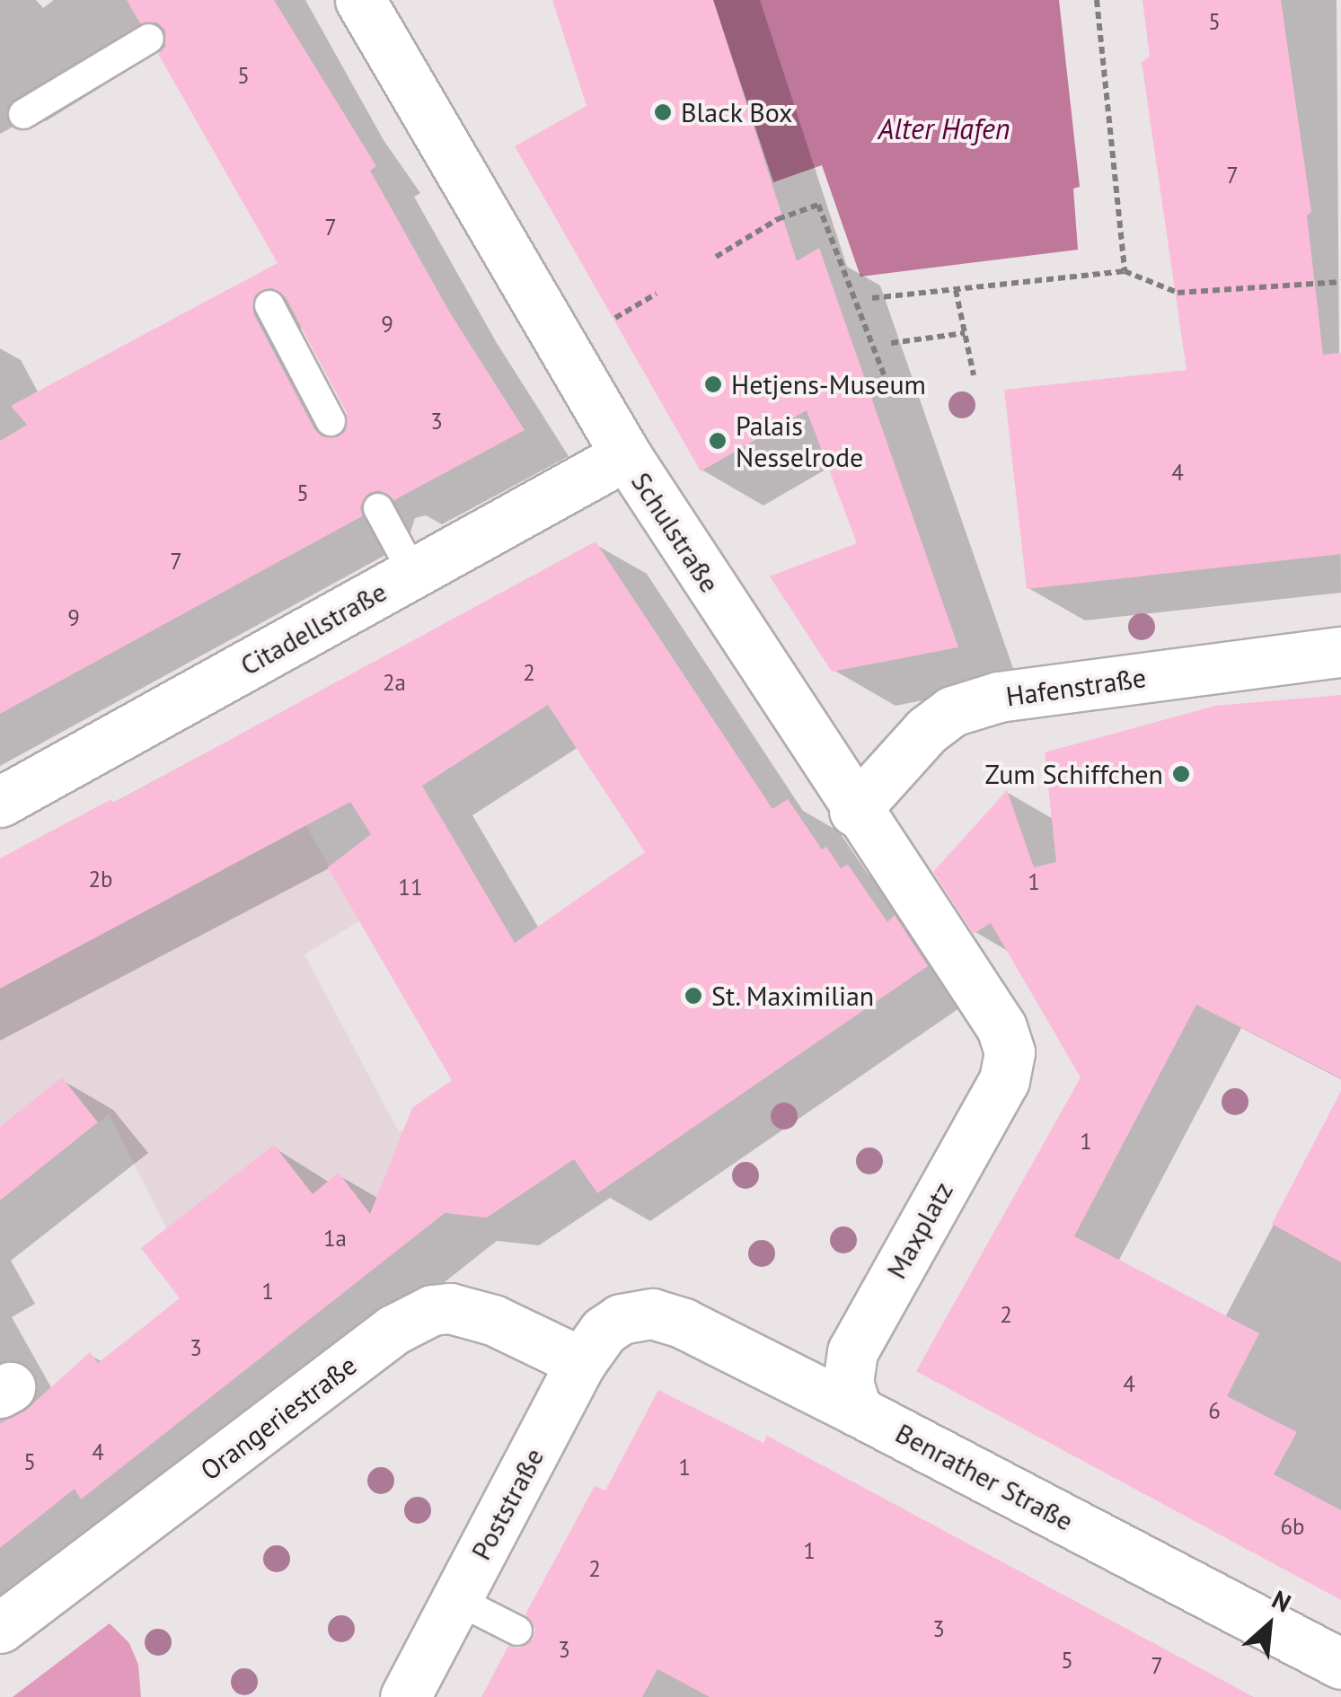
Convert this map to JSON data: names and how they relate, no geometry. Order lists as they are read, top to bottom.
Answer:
{
  "streets": {
    "street": [
      "Schulstraße",
      "Citadellstraße",
      "Hafenstraße",
      "Maxplatz",
      "Orangeriestraße",
      "Benrather Straße",
      "Poststraße"
    ]
  },
  "crossings": [
    ["Schulstraße", "Citadellstraße"],
    ["Schulstraße", "Hafenstraße"],
    ["Schulstraße", "Maxplatz"],
    ["Maxplatz", "Benrather Straße"],
    ["Orangeriestraße", "Poststraße"],
    ["Benrather Straße", "Poststraße"]
  ],
  "water": ["Alter Hafen"],
  "places": [
    "Black Box",
    "Hetjens-Museum",
    "Palais Nesselrode",
    "Zum Schiffchen",
    "St. Maximilian"
  ],
  "house_numbers": [
    "5",
    "5",
    "7",
    "7",
    "9",
    "3",
    "4",
    "5",
    "7",
    "9",
    "2",
    "2a",
    "2b",
    "1",
    "11",
    "1",
    "1a",
    "1",
    "2",
    "3",
    "4",
    "6",
    "4",
    "5",
    "1",
    "6b",
    "1",
    "2",
    "3",
    "3",
    "5",
    "7"
  ],
  "north": "top right"
}
